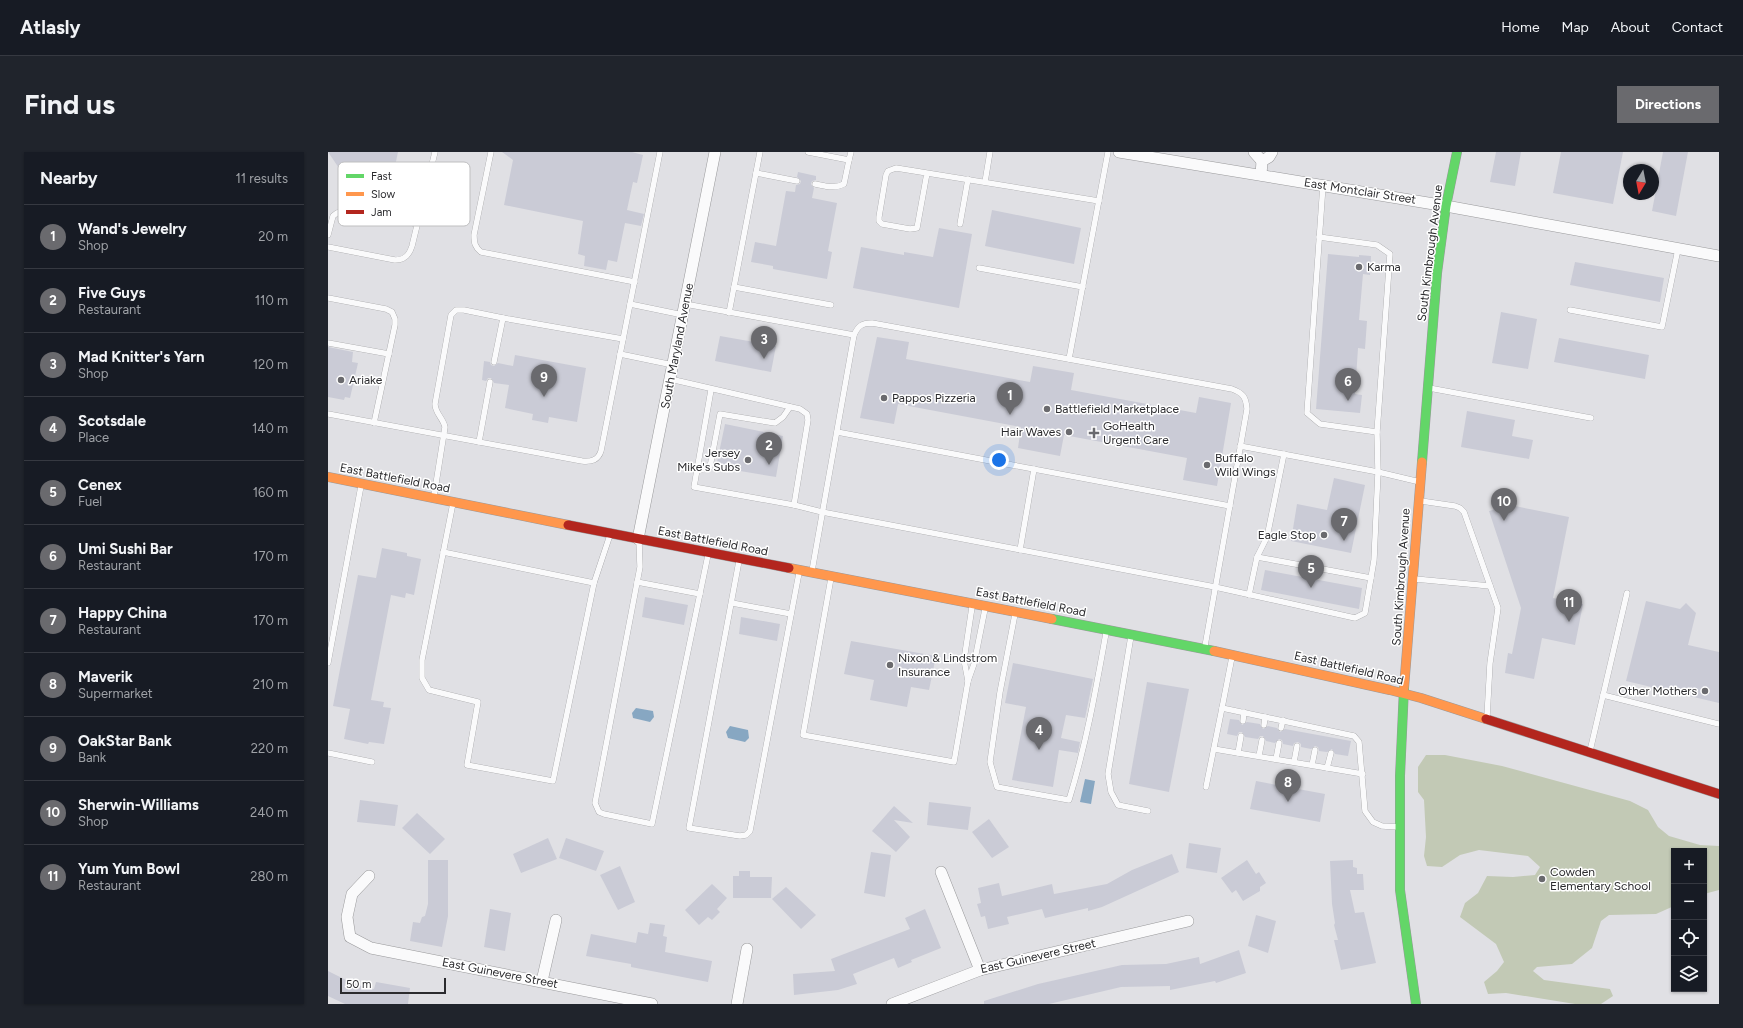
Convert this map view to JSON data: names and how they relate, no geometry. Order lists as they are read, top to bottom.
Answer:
{
  "streets": {
    "main road": ["South Kimbrough Avenue", "East Battlefield Road"],
    "street": ["East Montclair Street", "South Maryland Avenue", "East Guinevere Street"]
  },
  "crossings": [
    ["East Montclair Street", "South Kimbrough Avenue"],
    ["South Kimbrough Avenue", "East Battlefield Road"],
    ["South Maryland Avenue", "East Battlefield Road"]
  ],
  "places": {
    "other": [
      "Karma",
      "Ariake",
      "Pappos Pizzeria",
      "Battlefield Marketplace",
      "Hair Waves",
      "Jersey Mike's Subs",
      "Buffalo Wild Wings",
      "Eagle Stop",
      "Nixon & Lindstrom Insurance",
      "Other Mothers",
      "Cowden Elementary School"
    ],
    "health": ["GoHealth Urgent Care"]
  },
  "legend": ["Fast", "Slow", "Jam"],
  "scale_bar": "50 m",
  "north": "bottom",
  "page": {
    "header": "Atlasly",
    "nav": [
      "Home",
      "Map",
      "About",
      "Contact"
    ],
    "buttons": "Directions",
    "title": "Find us",
    "heading": ["Nearby", "11 results"],
    "list": [
      {
        "mark": "1",
        "name": "Wand's Jewelry",
        "note": "Shop",
        "value": "20 m"
      },
      {
        "mark": "2",
        "name": "Five Guys",
        "note": "Restaurant",
        "value": "110 m"
      },
      {
        "mark": "3",
        "name": "Mad Knitter's Yarn",
        "note": "Shop",
        "value": "120 m"
      },
      {
        "mark": "4",
        "name": "Scotsdale",
        "note": "Place",
        "value": "140 m"
      },
      {
        "mark": "5",
        "name": "Cenex",
        "note": "Fuel",
        "value": "160 m"
      },
      {
        "mark": "6",
        "name": "Umi Sushi Bar",
        "note": "Restaurant",
        "value": "170 m"
      },
      {
        "mark": "7",
        "name": "Happy China",
        "note": "Restaurant",
        "value": "170 m"
      },
      {
        "mark": "8",
        "name": "Maverik",
        "note": "Supermarket",
        "value": "210 m"
      },
      {
        "mark": "9",
        "name": "OakStar Bank",
        "note": "Bank",
        "value": "220 m"
      },
      {
        "mark": "10",
        "name": "Sherwin-Williams",
        "note": "Shop",
        "value": "240 m"
      },
      {
        "mark": "11",
        "name": "Yum Yum Bowl",
        "note": "Restaurant",
        "value": "280 m"
      }
    ],
    "pins": [
      "3",
      "9",
      "6",
      "1",
      "2",
      "10",
      "7",
      "5",
      "11",
      "4",
      "8"
    ],
    "map_buttons": ["+", "−"],
    "scale": "50 m"
  }
}
